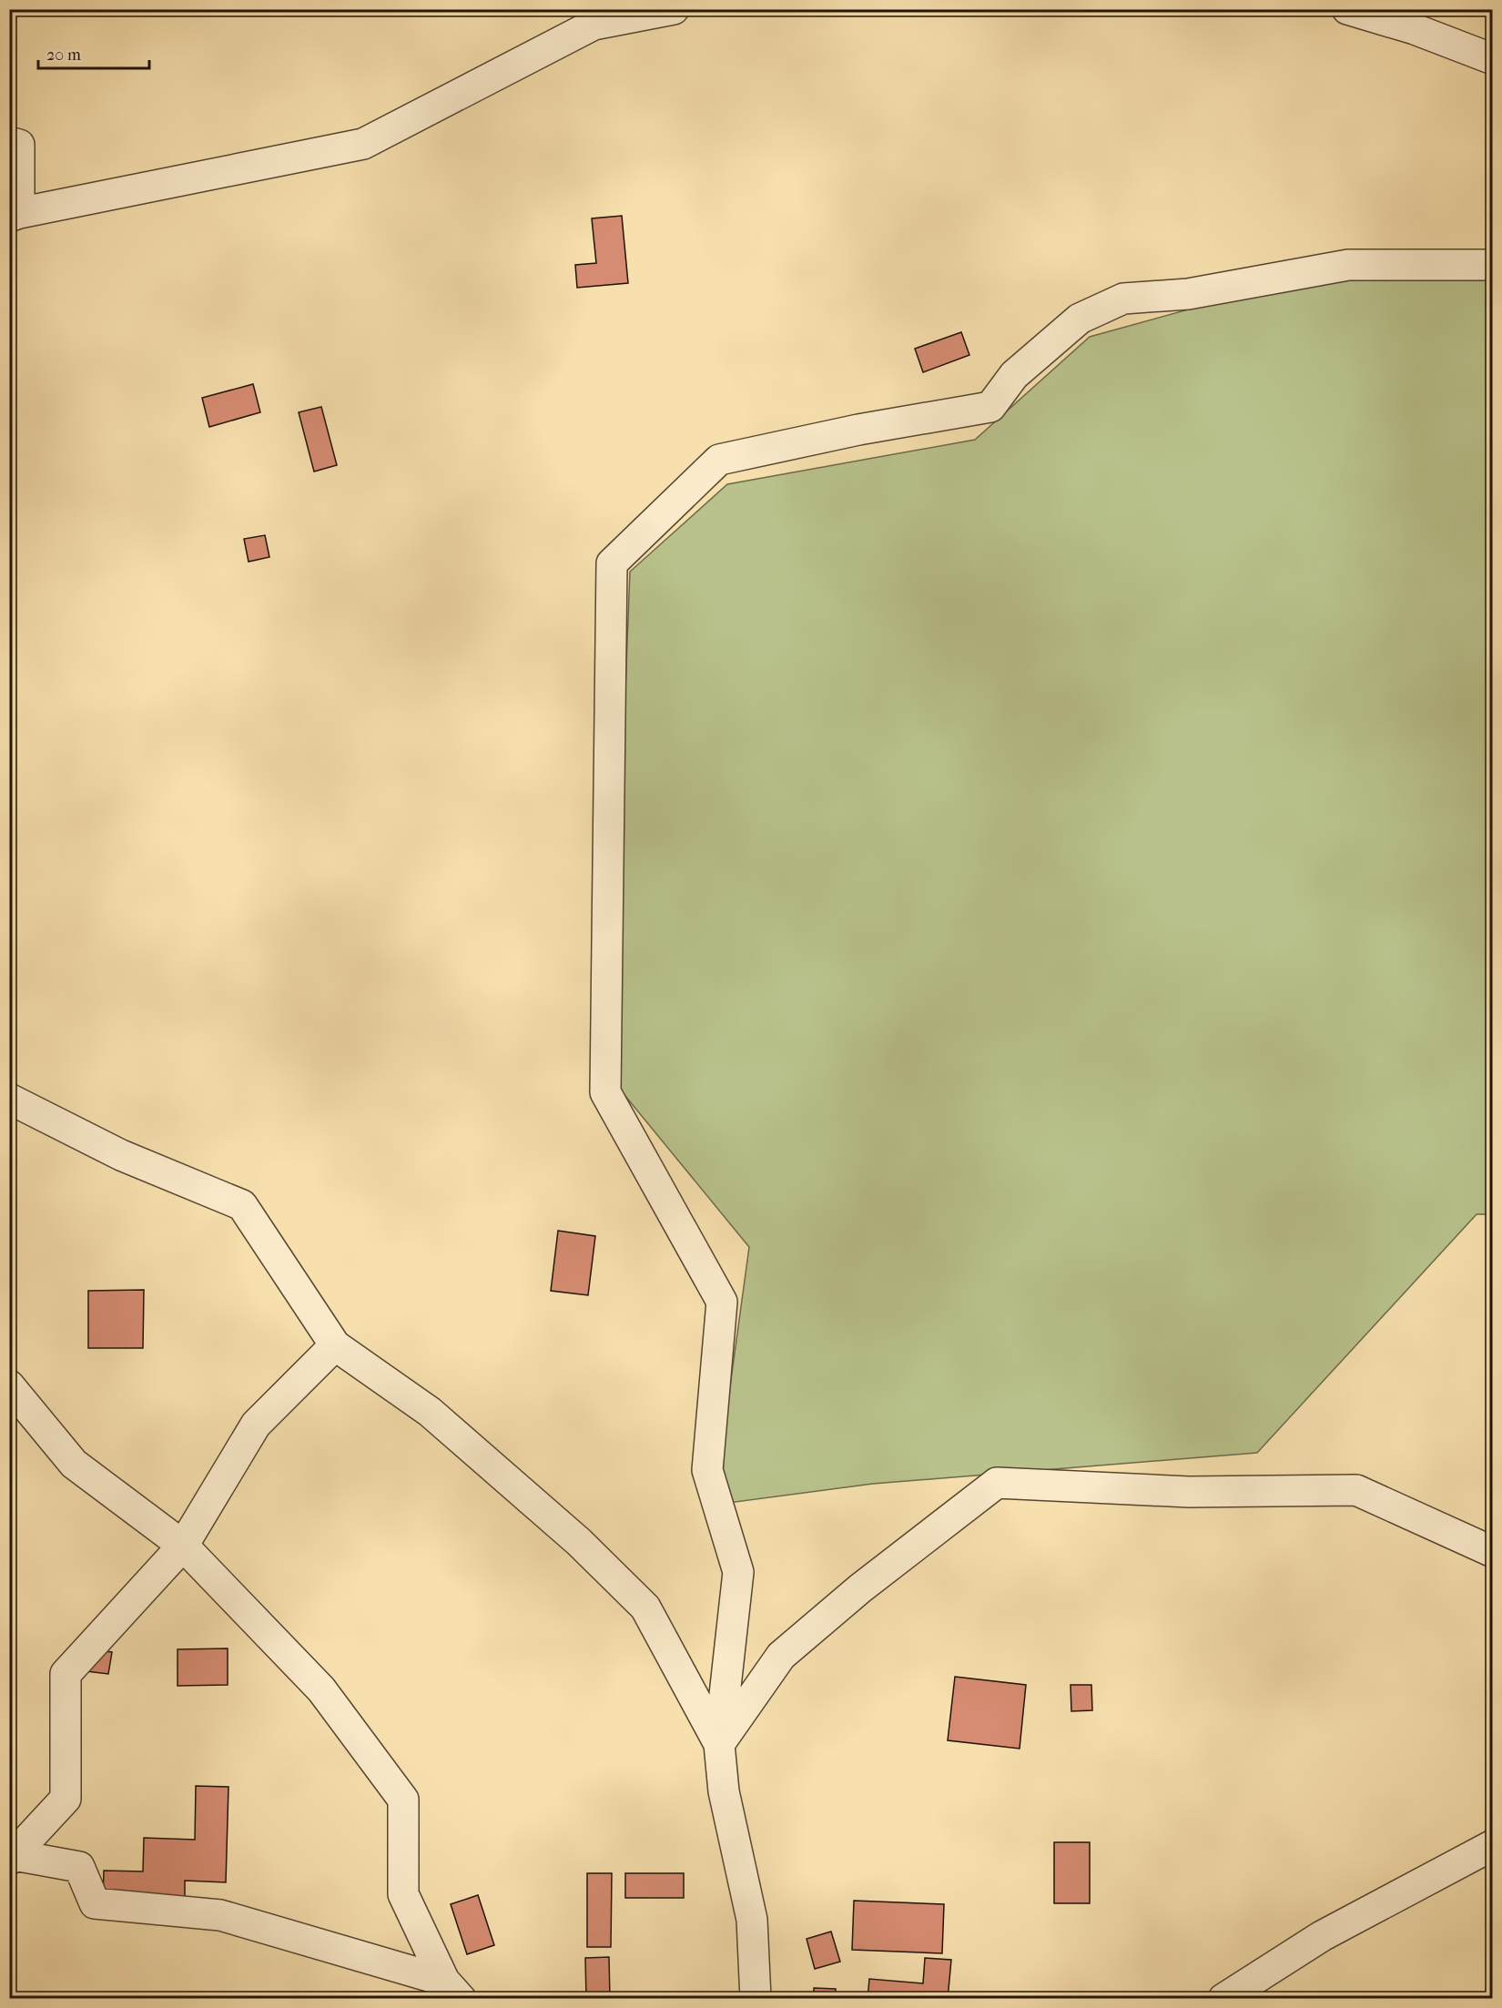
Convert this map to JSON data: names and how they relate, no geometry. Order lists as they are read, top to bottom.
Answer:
{
  "scale_bar": "20 m"
}
